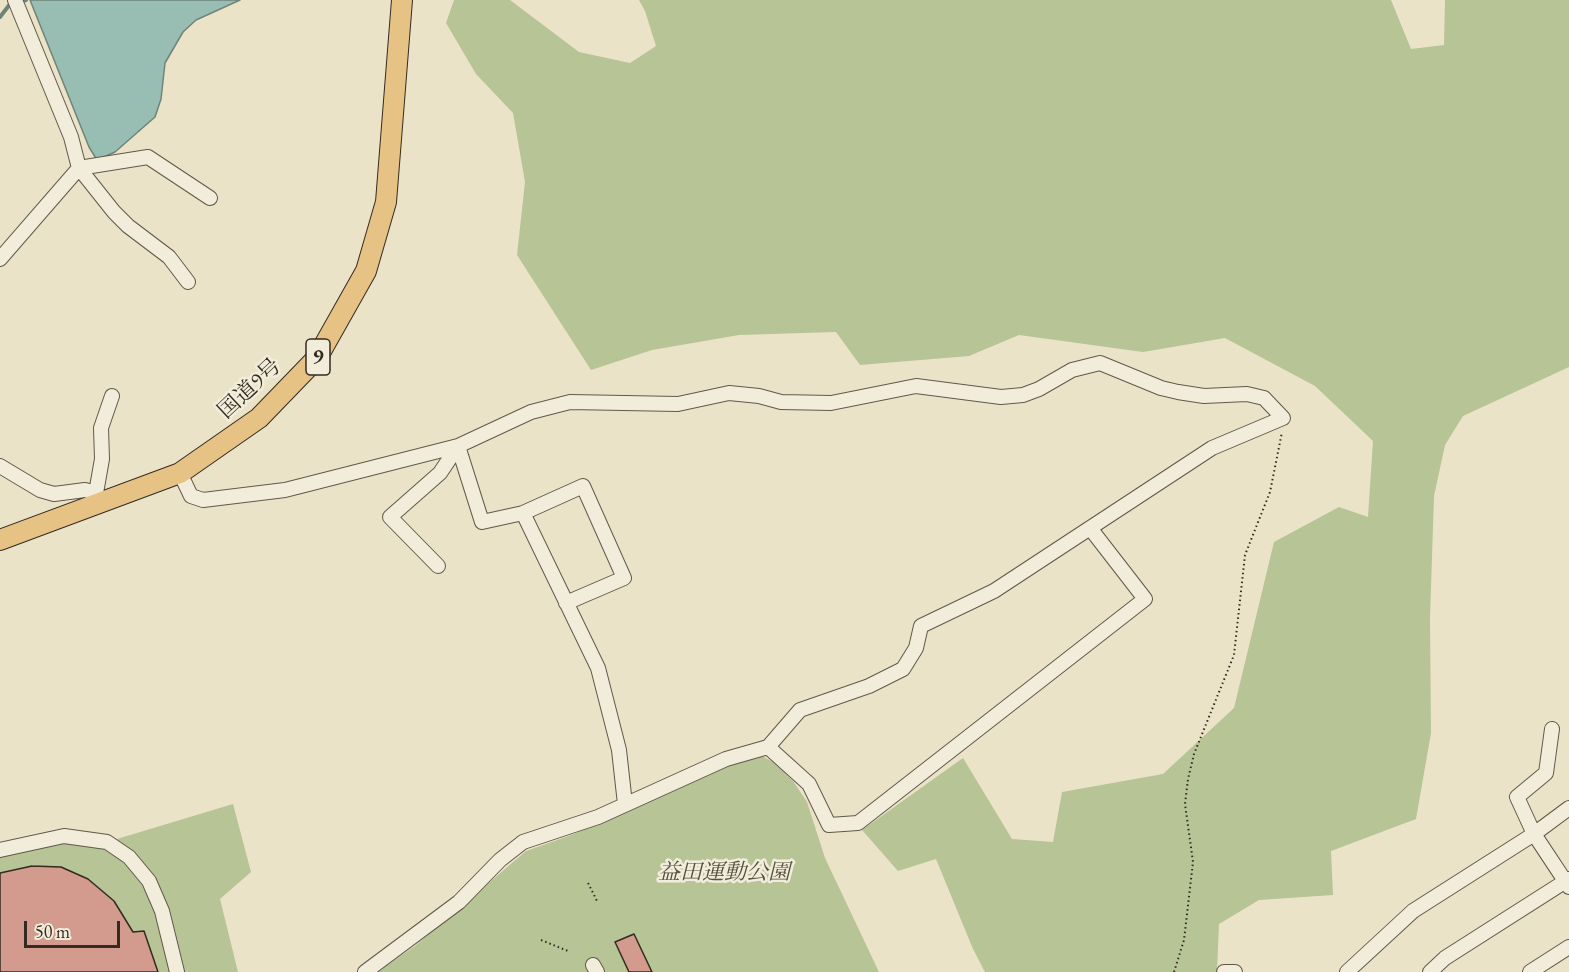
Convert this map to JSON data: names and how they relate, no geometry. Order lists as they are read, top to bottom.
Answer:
{
  "streets": {
    "highway": ["9", "国道9号"]
  },
  "parks": ["益田運動公園"],
  "scale_bar": "50 m"
}
